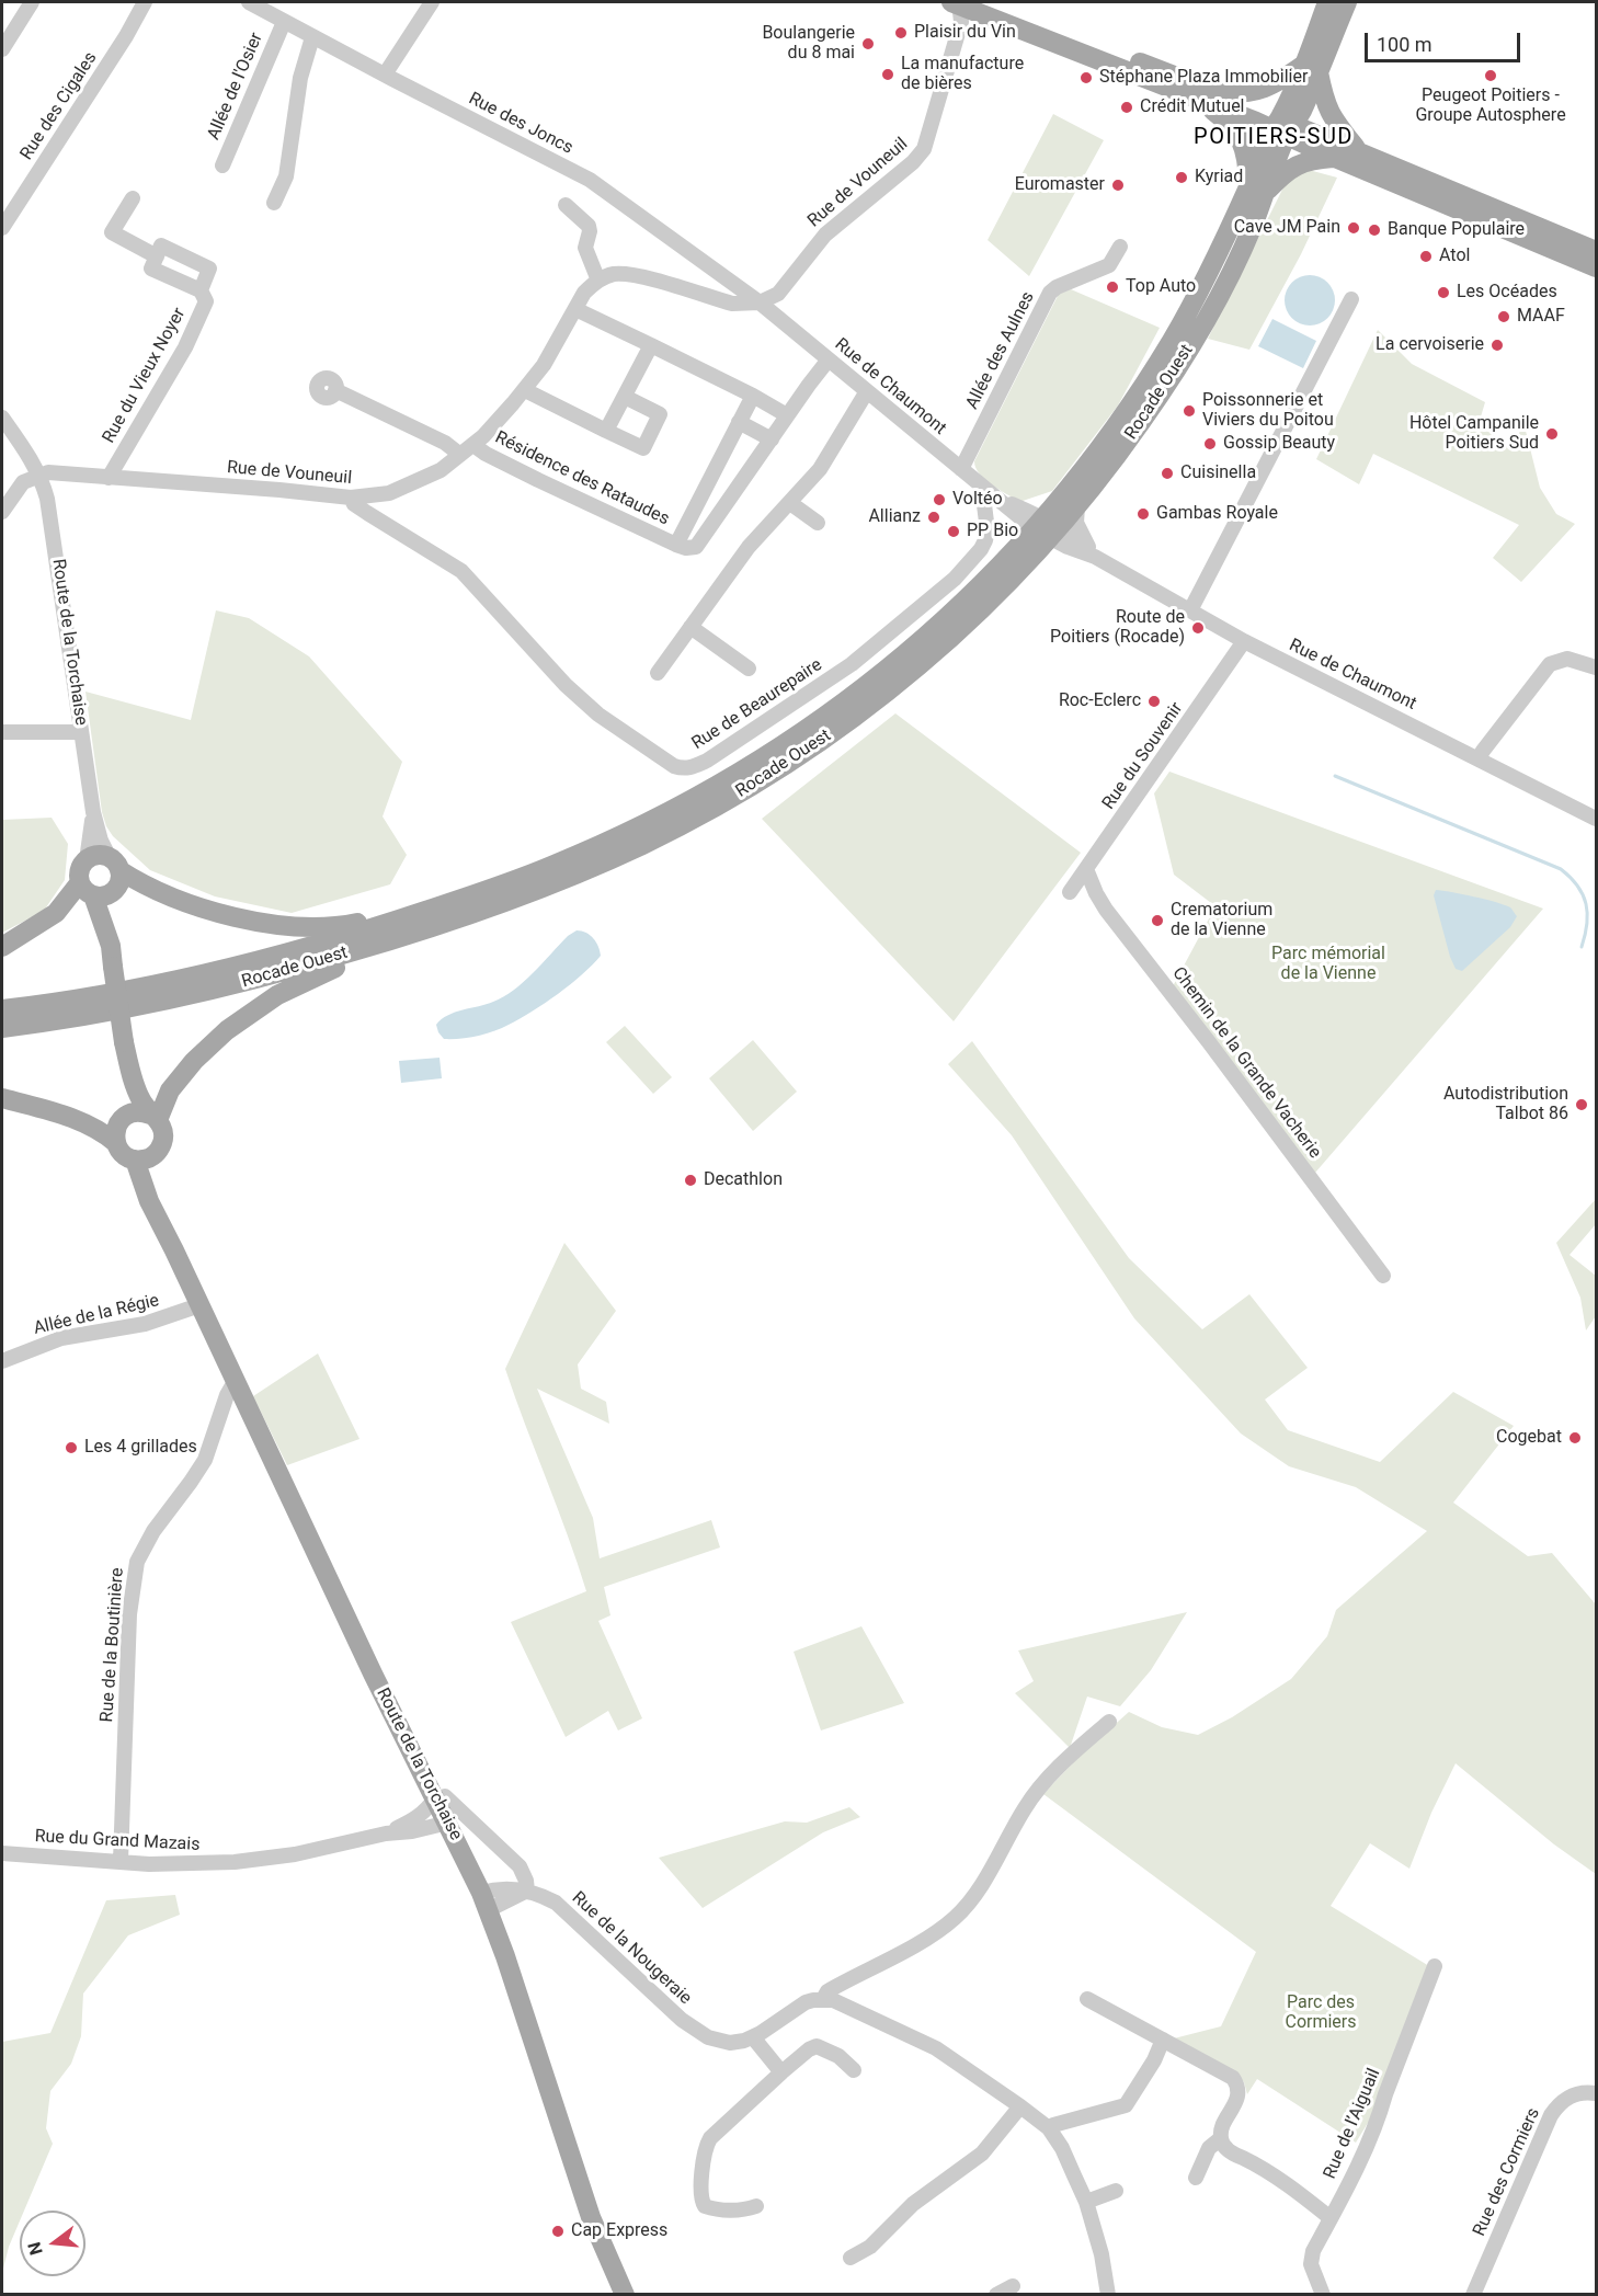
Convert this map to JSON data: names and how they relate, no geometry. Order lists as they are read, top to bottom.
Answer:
{
  "streets": {
    "main road": ["Rocade Ouest", "Route de la Torchaise"],
    "street": [
      "Allée de l'Osier",
      "Rue des Cigales",
      "Rue des Joncs",
      "Rue de Vouneuil",
      "Allée des Aulnes",
      "Rue du Vieux Noyer",
      "Rue de Chaumont",
      "Résidence des Rataudes",
      "Rue de Beaurepaire",
      "Rue du Souvenir",
      "Chemin de la Grande Vacherie",
      "Allée de la Régie",
      "Rue de la Boutinière",
      "Rue du Grand Mazais",
      "Rue de la Nougeraie",
      "Rue de l’Aiguail",
      "Rue des Cormiers"
    ]
  },
  "crossings": [
    ["Allée de l'Osier", "Rue des Joncs"],
    ["Rue des Joncs", "Rue de Vouneuil"],
    ["Rue des Joncs", "Rue de Chaumont"],
    ["Rue de Vouneuil", "Rue du Vieux Noyer"],
    ["Rue de Vouneuil", "Rue de Chaumont"],
    ["Rue de Vouneuil", "Résidence des Rataudes"],
    ["Rue de Vouneuil", "Route de la Torchaise"],
    ["Rue de Vouneuil", "Rue de Beaurepaire"],
    ["Allée des Aulnes", "Rue de Chaumont"],
    ["Rue de Chaumont", "Rocade Ouest"],
    ["Rue de Chaumont", "Rue de Beaurepaire"],
    ["Rue de Chaumont", "Rue du Souvenir"],
    ["Route de la Torchaise", "Allée de la Régie"],
    ["Route de la Torchaise", "Rue de la Boutinière"],
    ["Route de la Torchaise", "Rue du Grand Mazais"],
    ["Rue du Souvenir", "Chemin de la Grande Vacherie"],
    ["Rue de la Boutinière", "Rue du Grand Mazais"]
  ],
  "districts": ["POITIERS-SUD"],
  "parks": ["Parc mémorial de la Vienne", "Parc des Cormiers"],
  "places": [
    "Plaisir du Vin",
    "Boulangerie du 8 mai",
    "La manufacture de bières",
    "Peugeot Poitiers - Groupe Autosphere",
    "Stéphane Plaza Immobilier",
    "Crédit Mutuel",
    "Kyriad",
    "Euromaster",
    "Cave JM Pain",
    "Banque Populaire",
    "Atol",
    "Top Auto",
    "Les Océades",
    "MAAF",
    "La cervoiserie",
    "Poissonnerie et Viviers du Poitou",
    "Hôtel Campanile Poitiers Sud",
    "Gossip Beauty",
    "Cuisinella",
    "Voltéo",
    "Gambas Royale",
    "Allianz",
    "PP Bio",
    "Route de Poitiers (Rocade)",
    "Roc-Eclerc",
    "Crematorium de la Vienne",
    "Autodistribution Talbot 86",
    "Decathlon",
    "Cogebat",
    "Les 4 grillades",
    "Cap Express"
  ],
  "scale_bar": "100 m",
  "north": "left"
}
